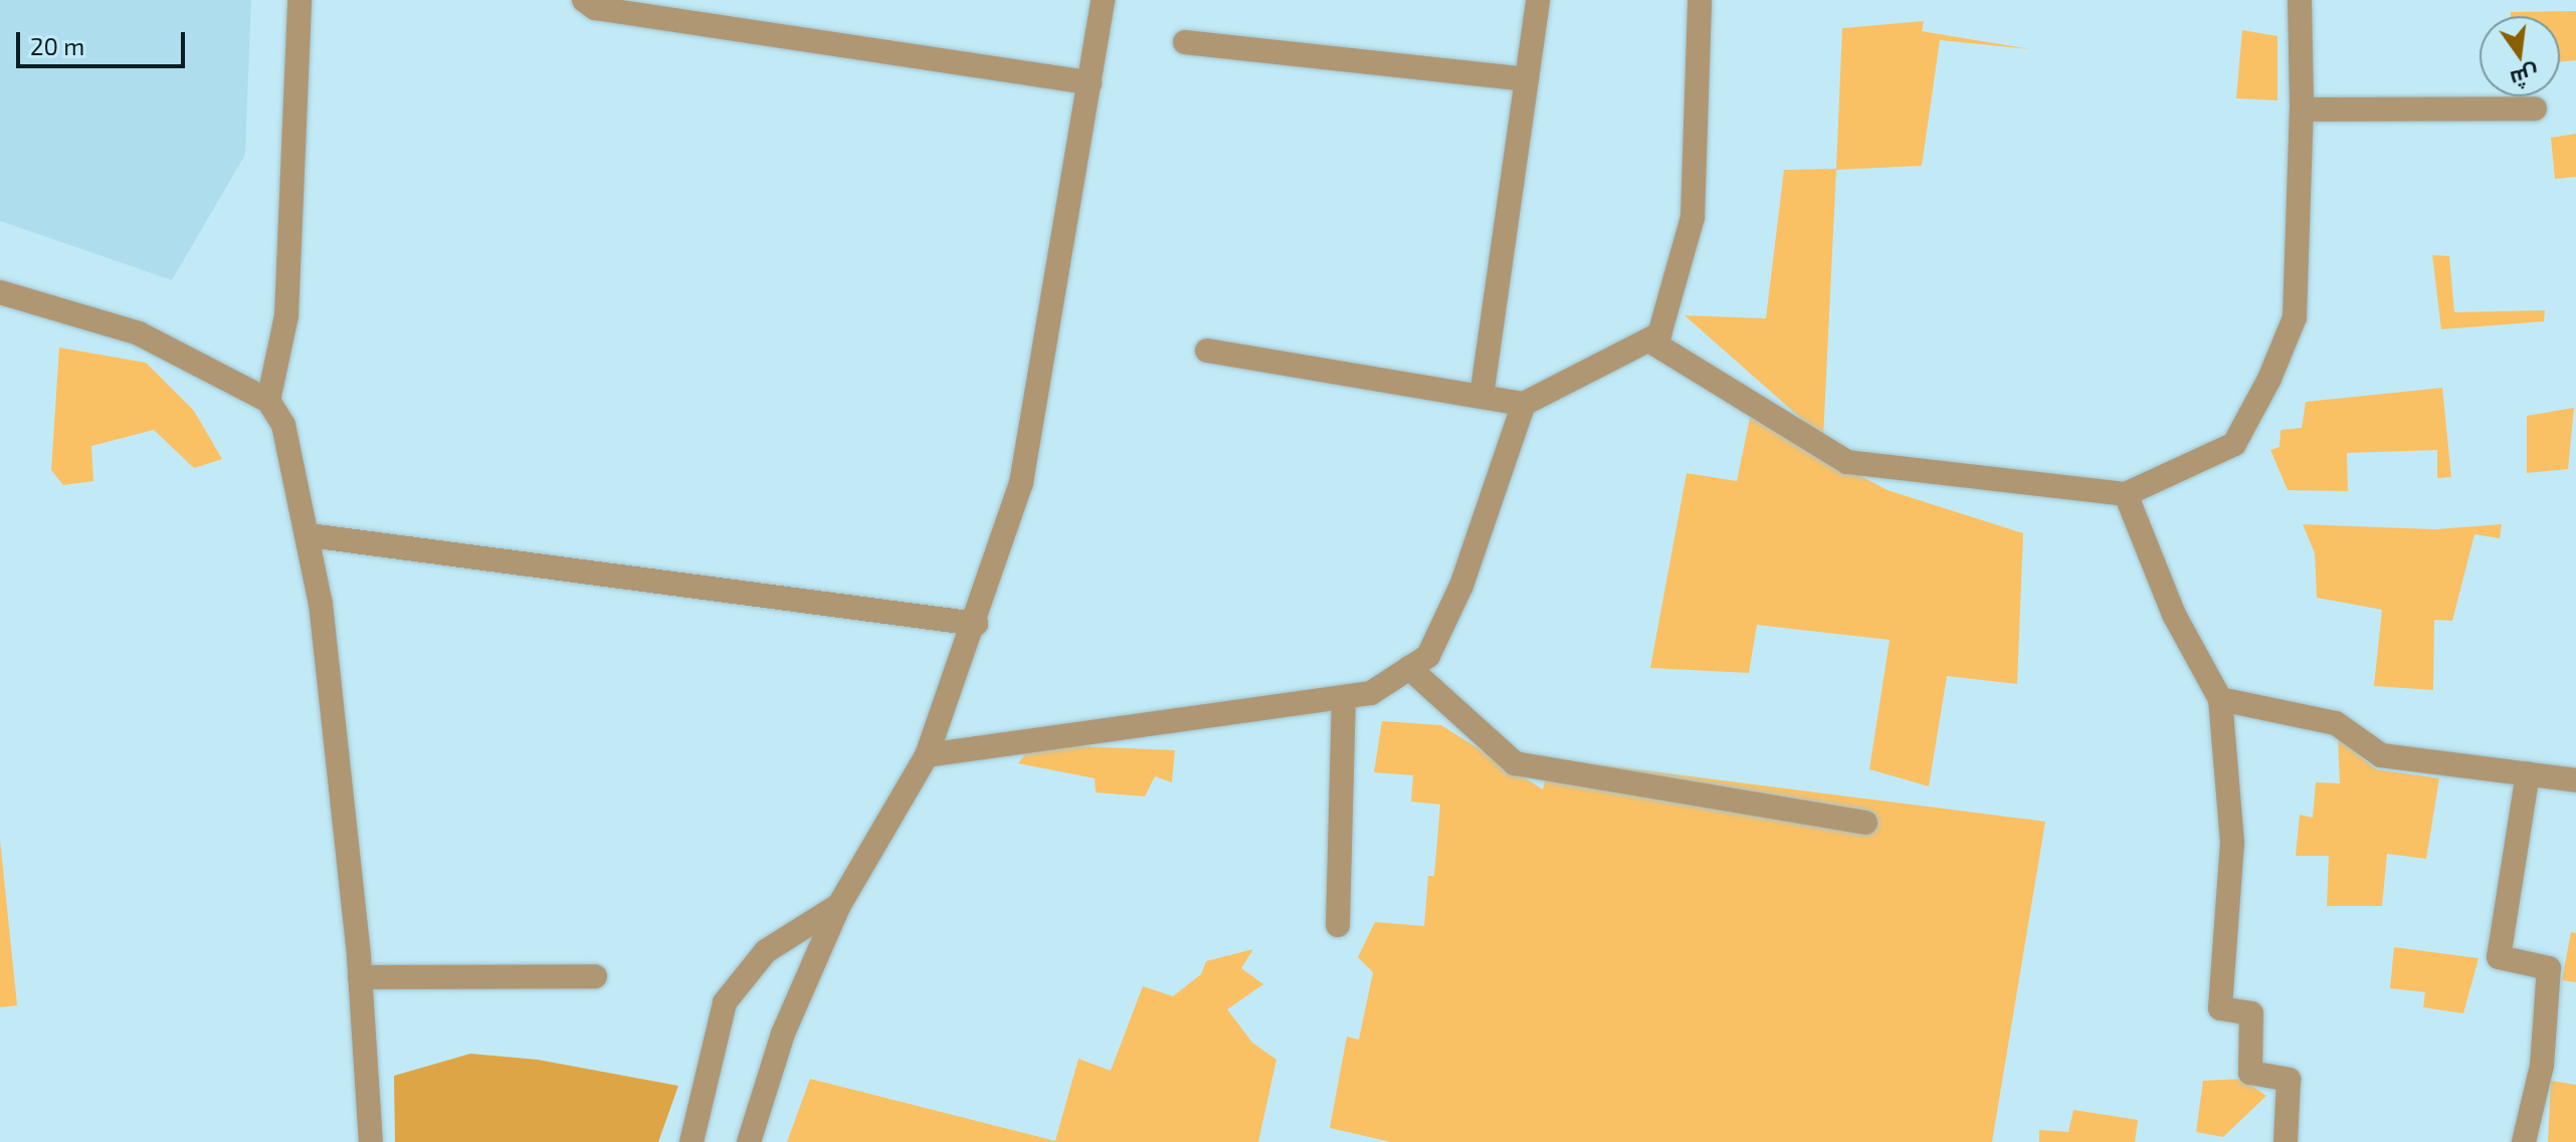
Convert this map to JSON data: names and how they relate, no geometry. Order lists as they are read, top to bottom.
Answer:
{
  "scale_bar": "20 m",
  "north": "bottom"
}
